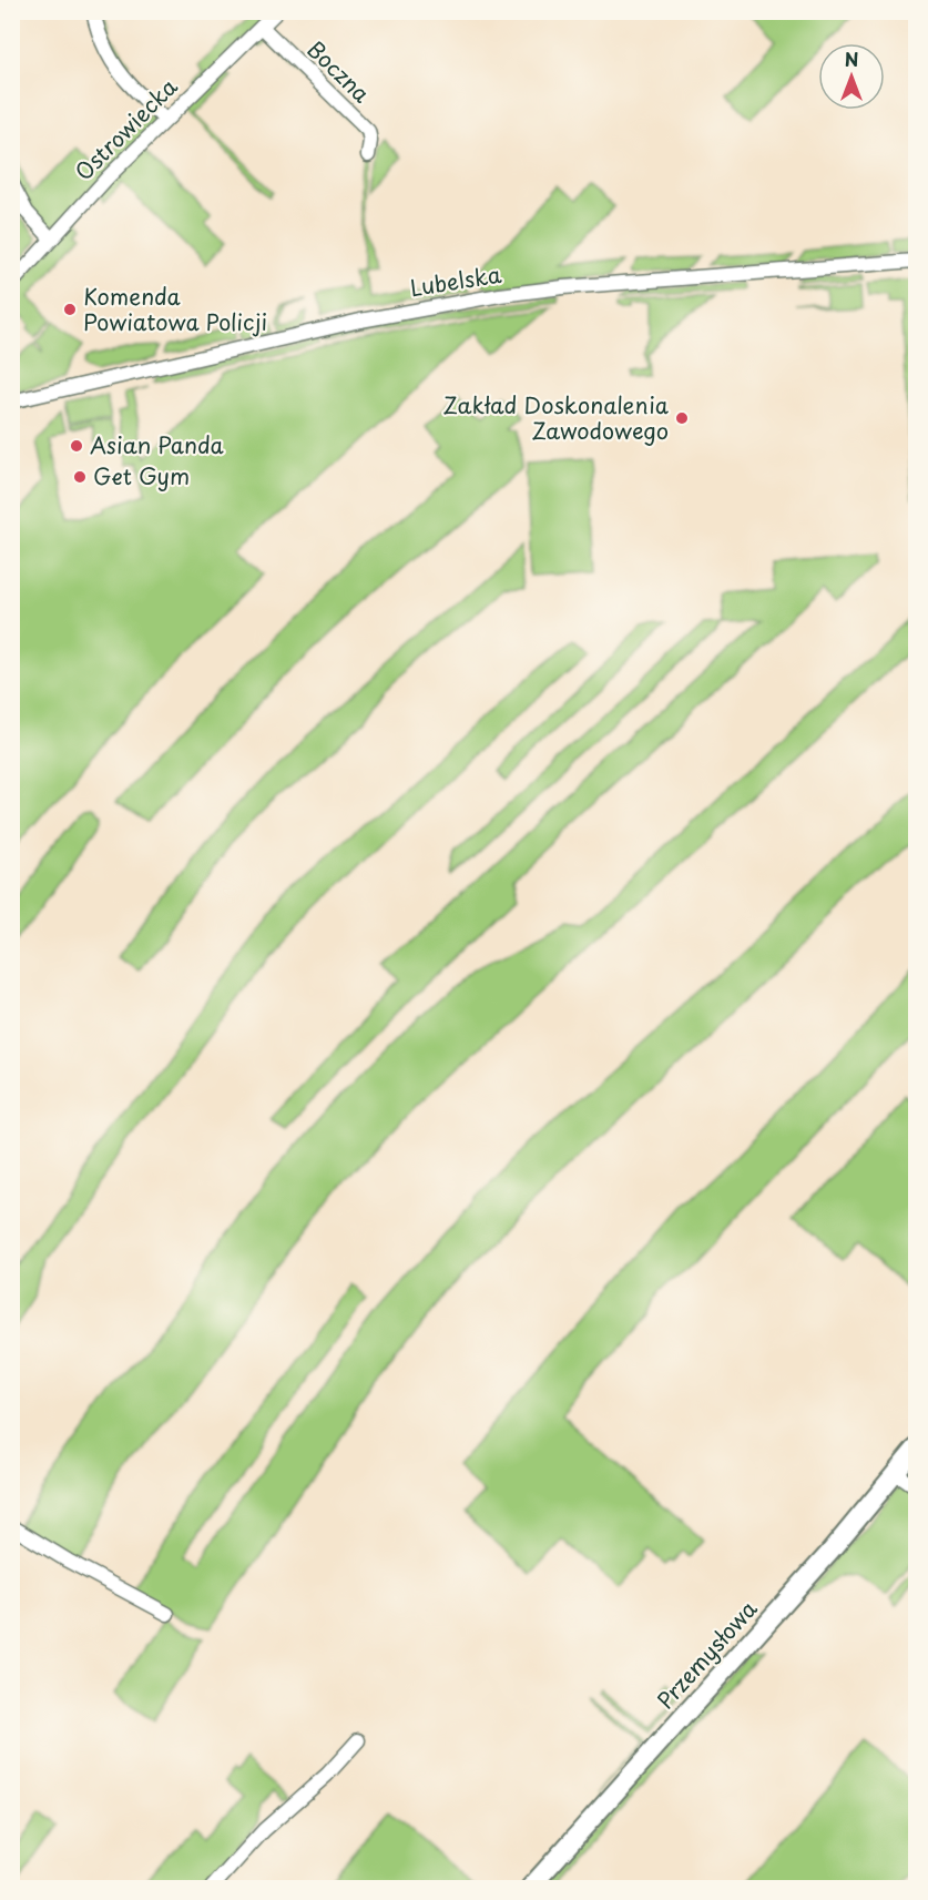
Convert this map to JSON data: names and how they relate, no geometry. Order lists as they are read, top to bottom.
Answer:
{
  "streets": {
    "main road": ["Przemysłowa"],
    "street": ["Boczna", "Ostrowiecka", "Lubelska"]
  },
  "crossings": [
    ["Boczna", "Ostrowiecka"]
  ],
  "places": [
    "Komenda Powiatowa Policji",
    "Zakład Doskonalenia Zawodowego",
    "Asian Panda",
    "Get Gym"
  ],
  "north": "top"
}
